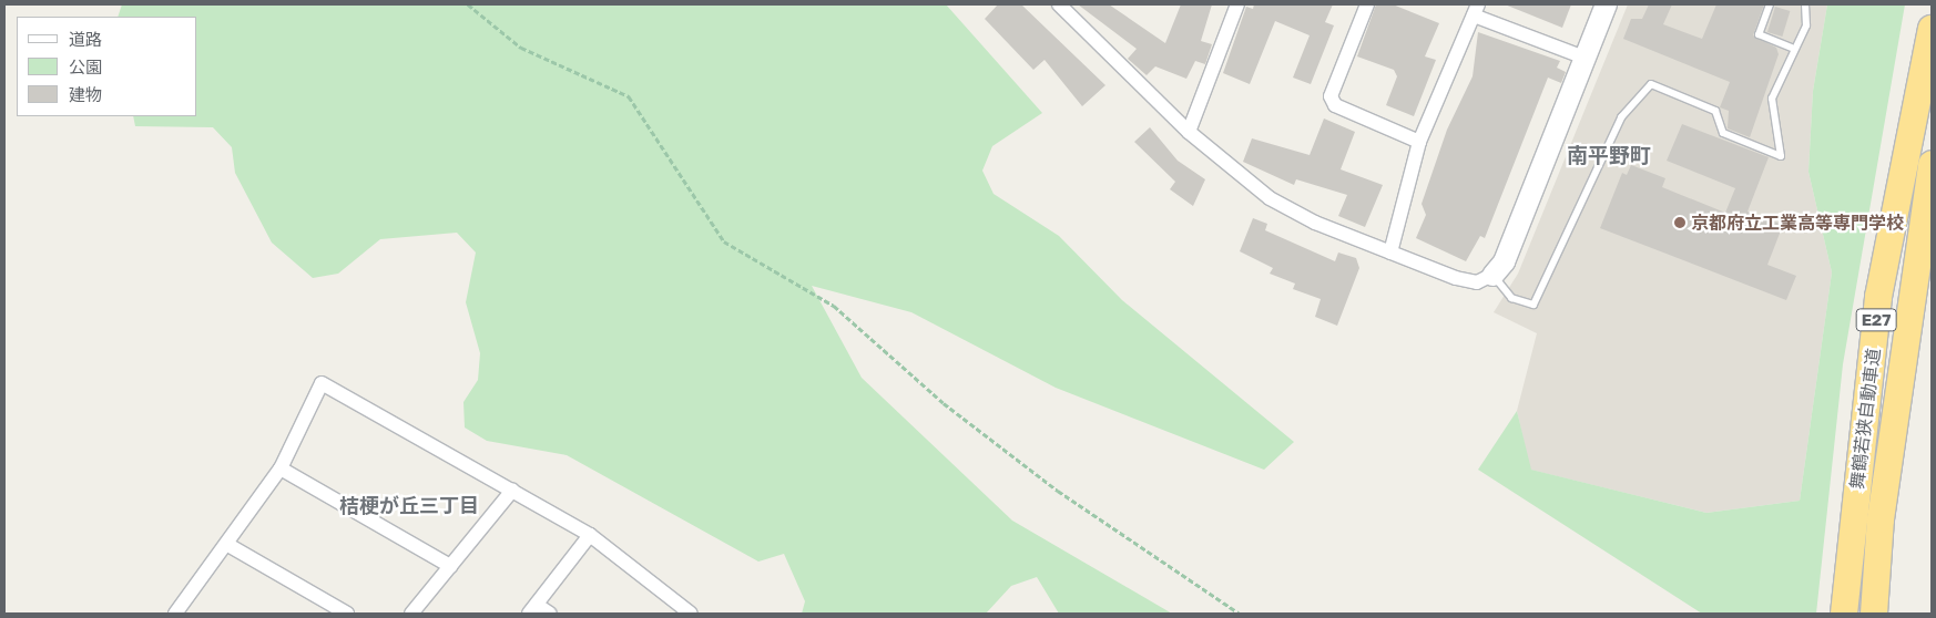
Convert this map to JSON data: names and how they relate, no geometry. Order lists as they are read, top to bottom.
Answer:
{
  "streets": {
    "highway": ["E27", "舞鶴若狭自動車道"]
  },
  "districts": ["南平野町", "桔梗が丘三丁目"],
  "places": ["京都府立工業高等専門学校"],
  "legend": ["道路", "公園", "建物"]
}
